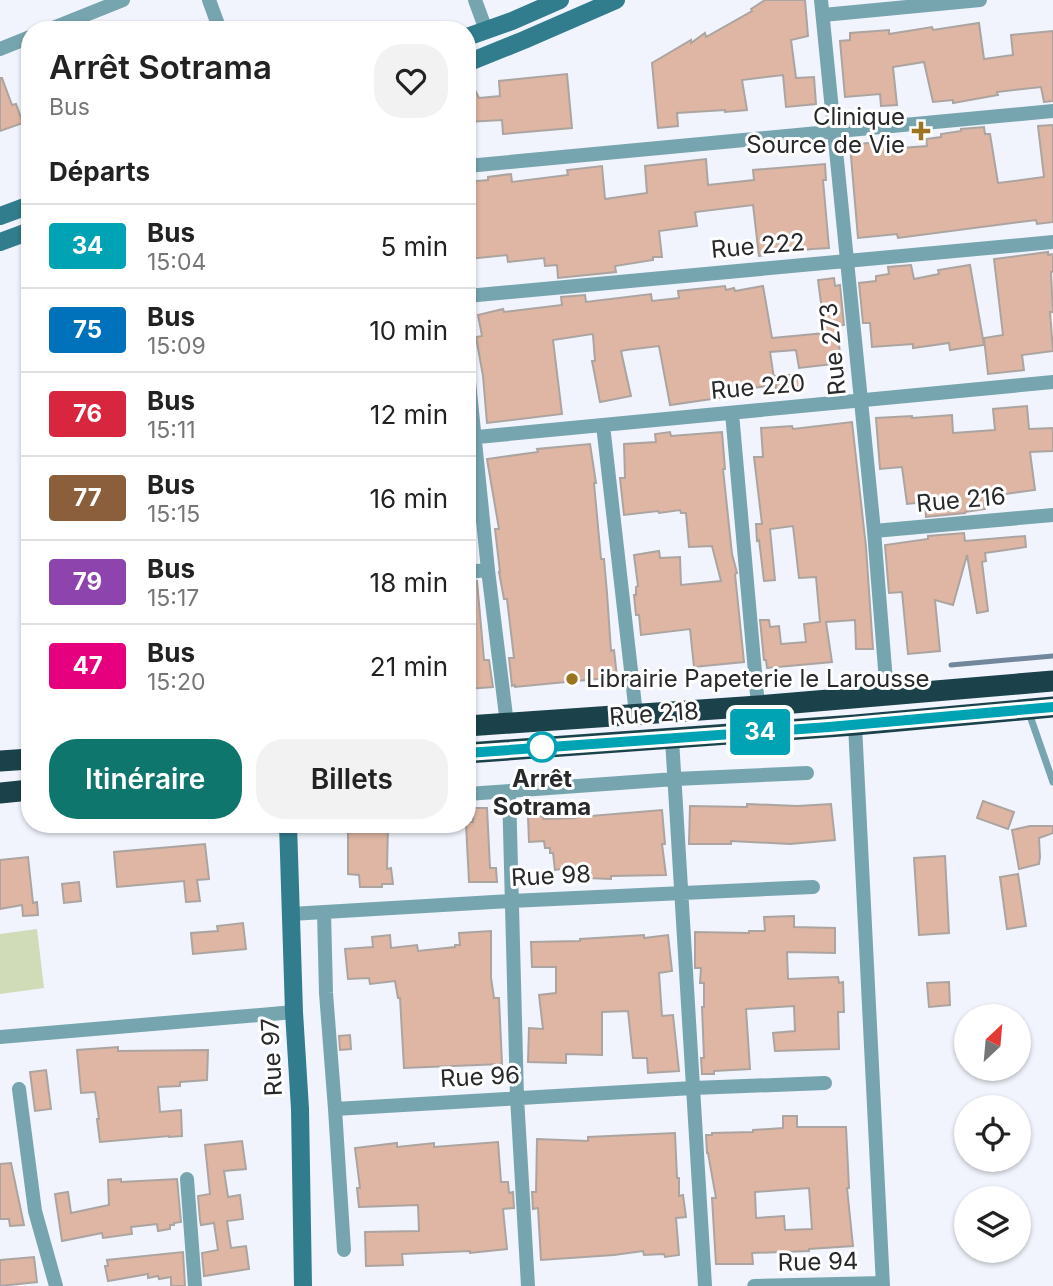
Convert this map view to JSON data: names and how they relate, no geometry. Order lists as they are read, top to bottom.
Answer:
{
  "streets": {
    "highway": ["Rue 218"],
    "street": [
      "Rue 222",
      "Rue 273",
      "Rue 220",
      "Rue 216",
      "Rue 98",
      "Rue 97",
      "Rue 96",
      "Rue 94"
    ]
  },
  "crossings": [
    ["Rue 222", "Rue 273"],
    ["Rue 273", "Rue 220"],
    ["Rue 273", "Rue 216"],
    ["Rue 273", "Rue 218"],
    ["Rue 98", "Rue 97"]
  ],
  "places": {
    "health": ["Clinique Source de Vie"],
    "other": ["Librairie Papeterie le Larousse", "Arrêt Sotrama"]
  },
  "lines": ["bus line 34"],
  "north": "top right",
  "page": {
    "on_map": "34",
    "heading": [
      ["Arrêt Sotrama", "Bus"],
      "Départs"
    ],
    "list": [
      {
        "mark": "34",
        "name": "Bus",
        "note": "15:04",
        "value": "5 min"
      },
      {
        "mark": "75",
        "name": "Bus",
        "note": "15:09",
        "value": "10 min"
      },
      {
        "mark": "76",
        "name": "Bus",
        "note": "15:11",
        "value": "12 min"
      },
      {
        "mark": "77",
        "name": "Bus",
        "note": "15:15",
        "value": "16 min"
      },
      {
        "mark": "79",
        "name": "Bus",
        "note": "15:17",
        "value": "18 min"
      },
      {
        "mark": "47",
        "name": "Bus",
        "note": "15:20",
        "value": "21 min"
      }
    ],
    "buttons": ["Itinéraire", "Billets"]
  }
}
